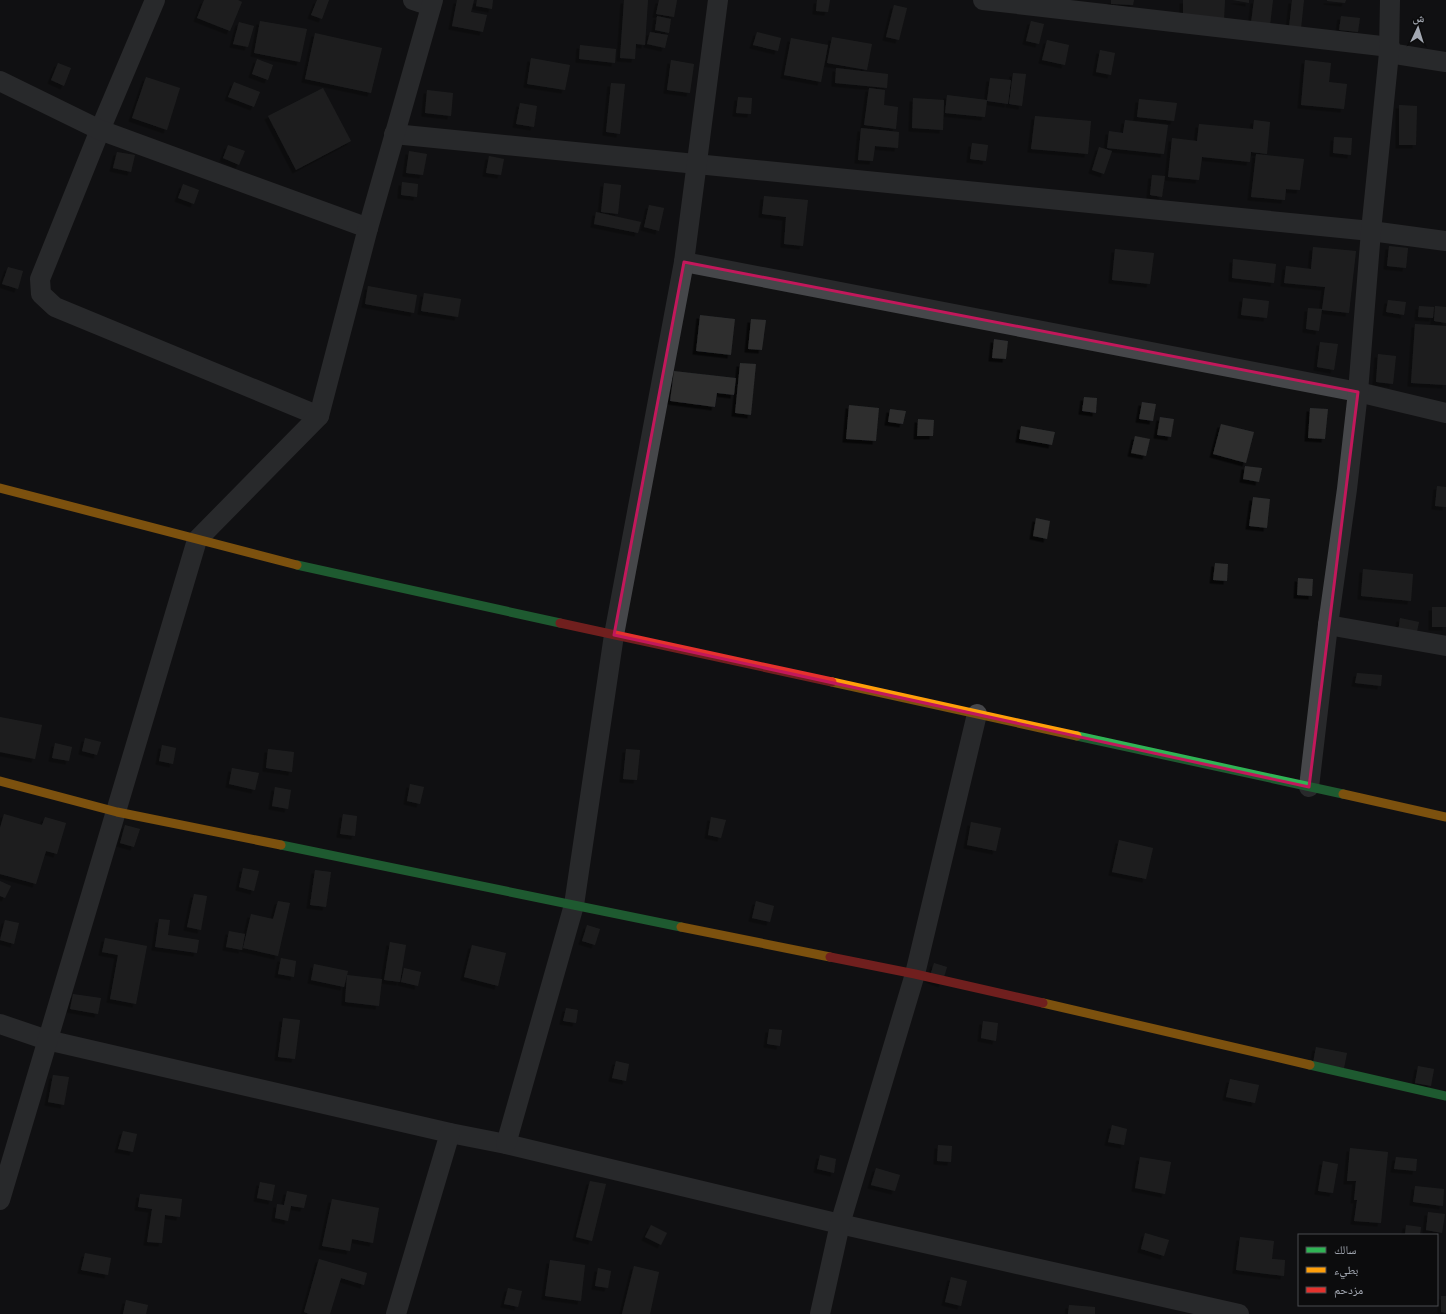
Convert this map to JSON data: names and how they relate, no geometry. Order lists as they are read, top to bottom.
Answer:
{
  "legend": ["سالك", "بطيء", "مزدحم"],
  "north": "top"
}
